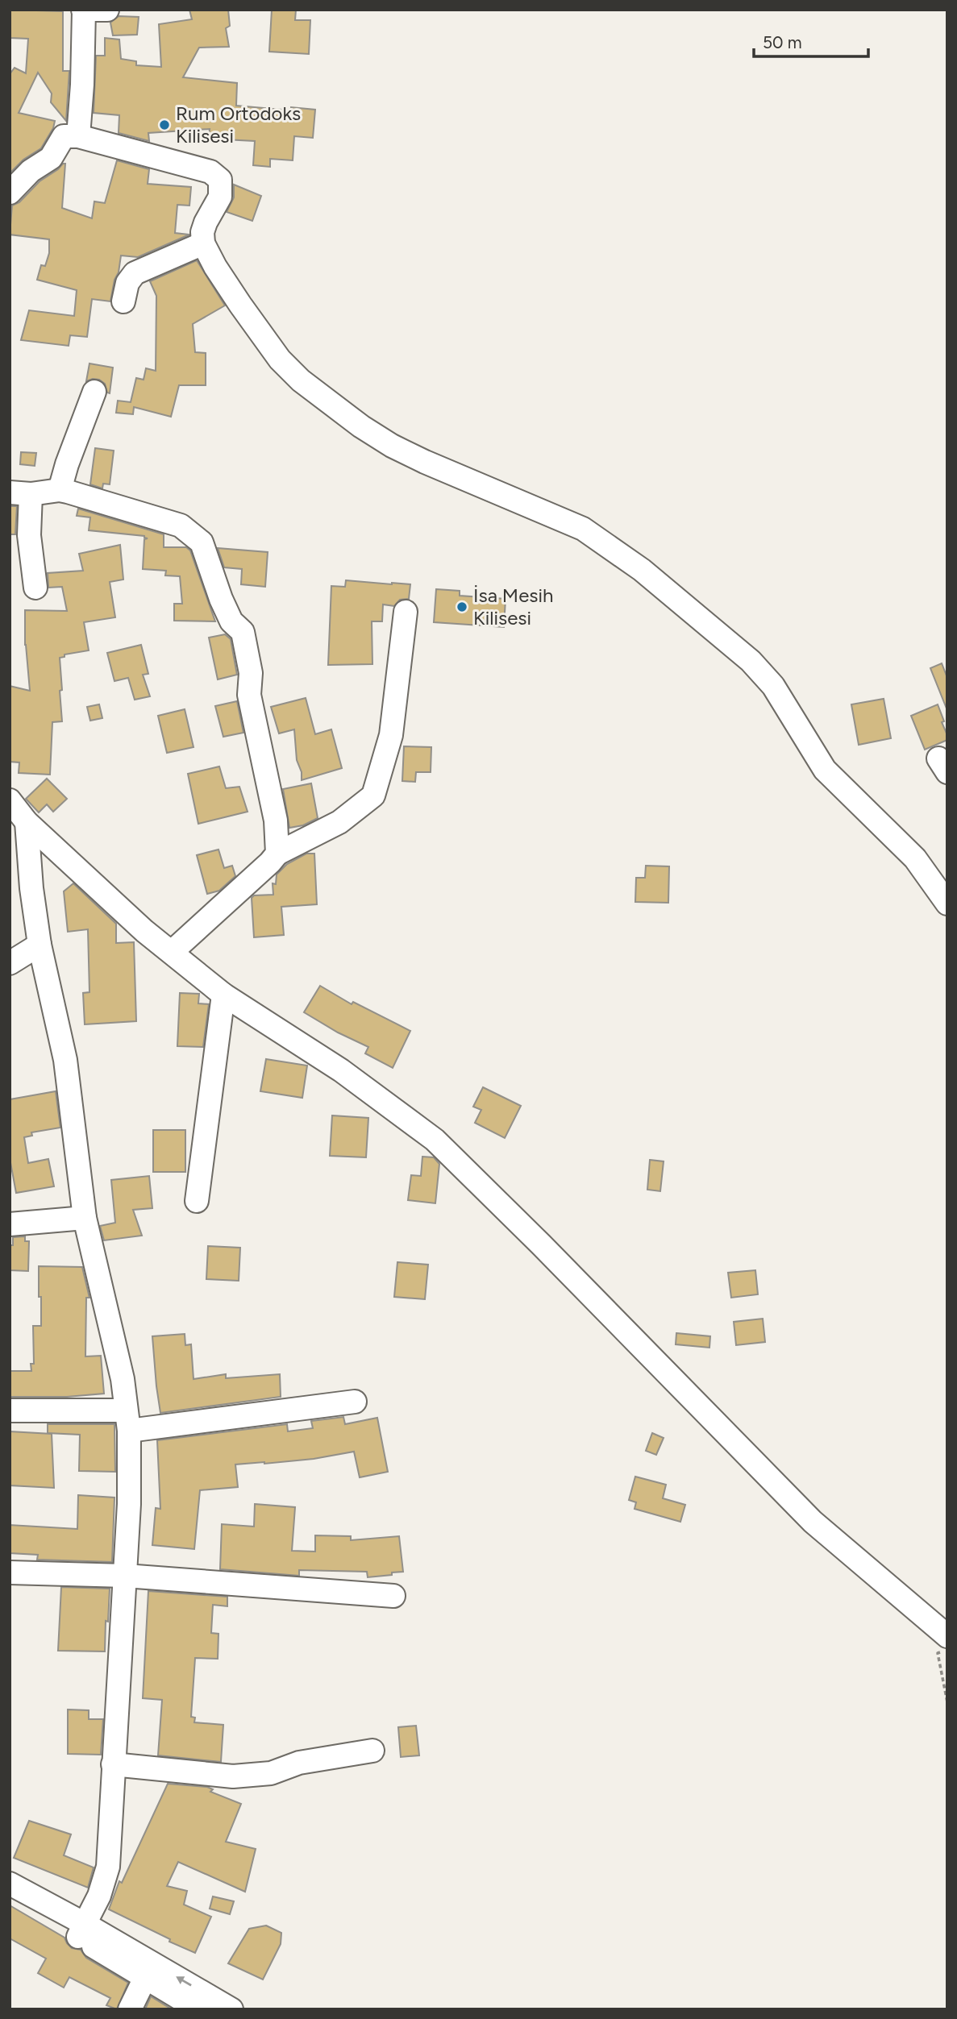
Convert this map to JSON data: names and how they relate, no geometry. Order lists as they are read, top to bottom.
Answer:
{
  "places": ["Rum Ortodoks Kilisesi", "İsa Mesih Kilisesi"],
  "scale_bar": "50 m"
}
